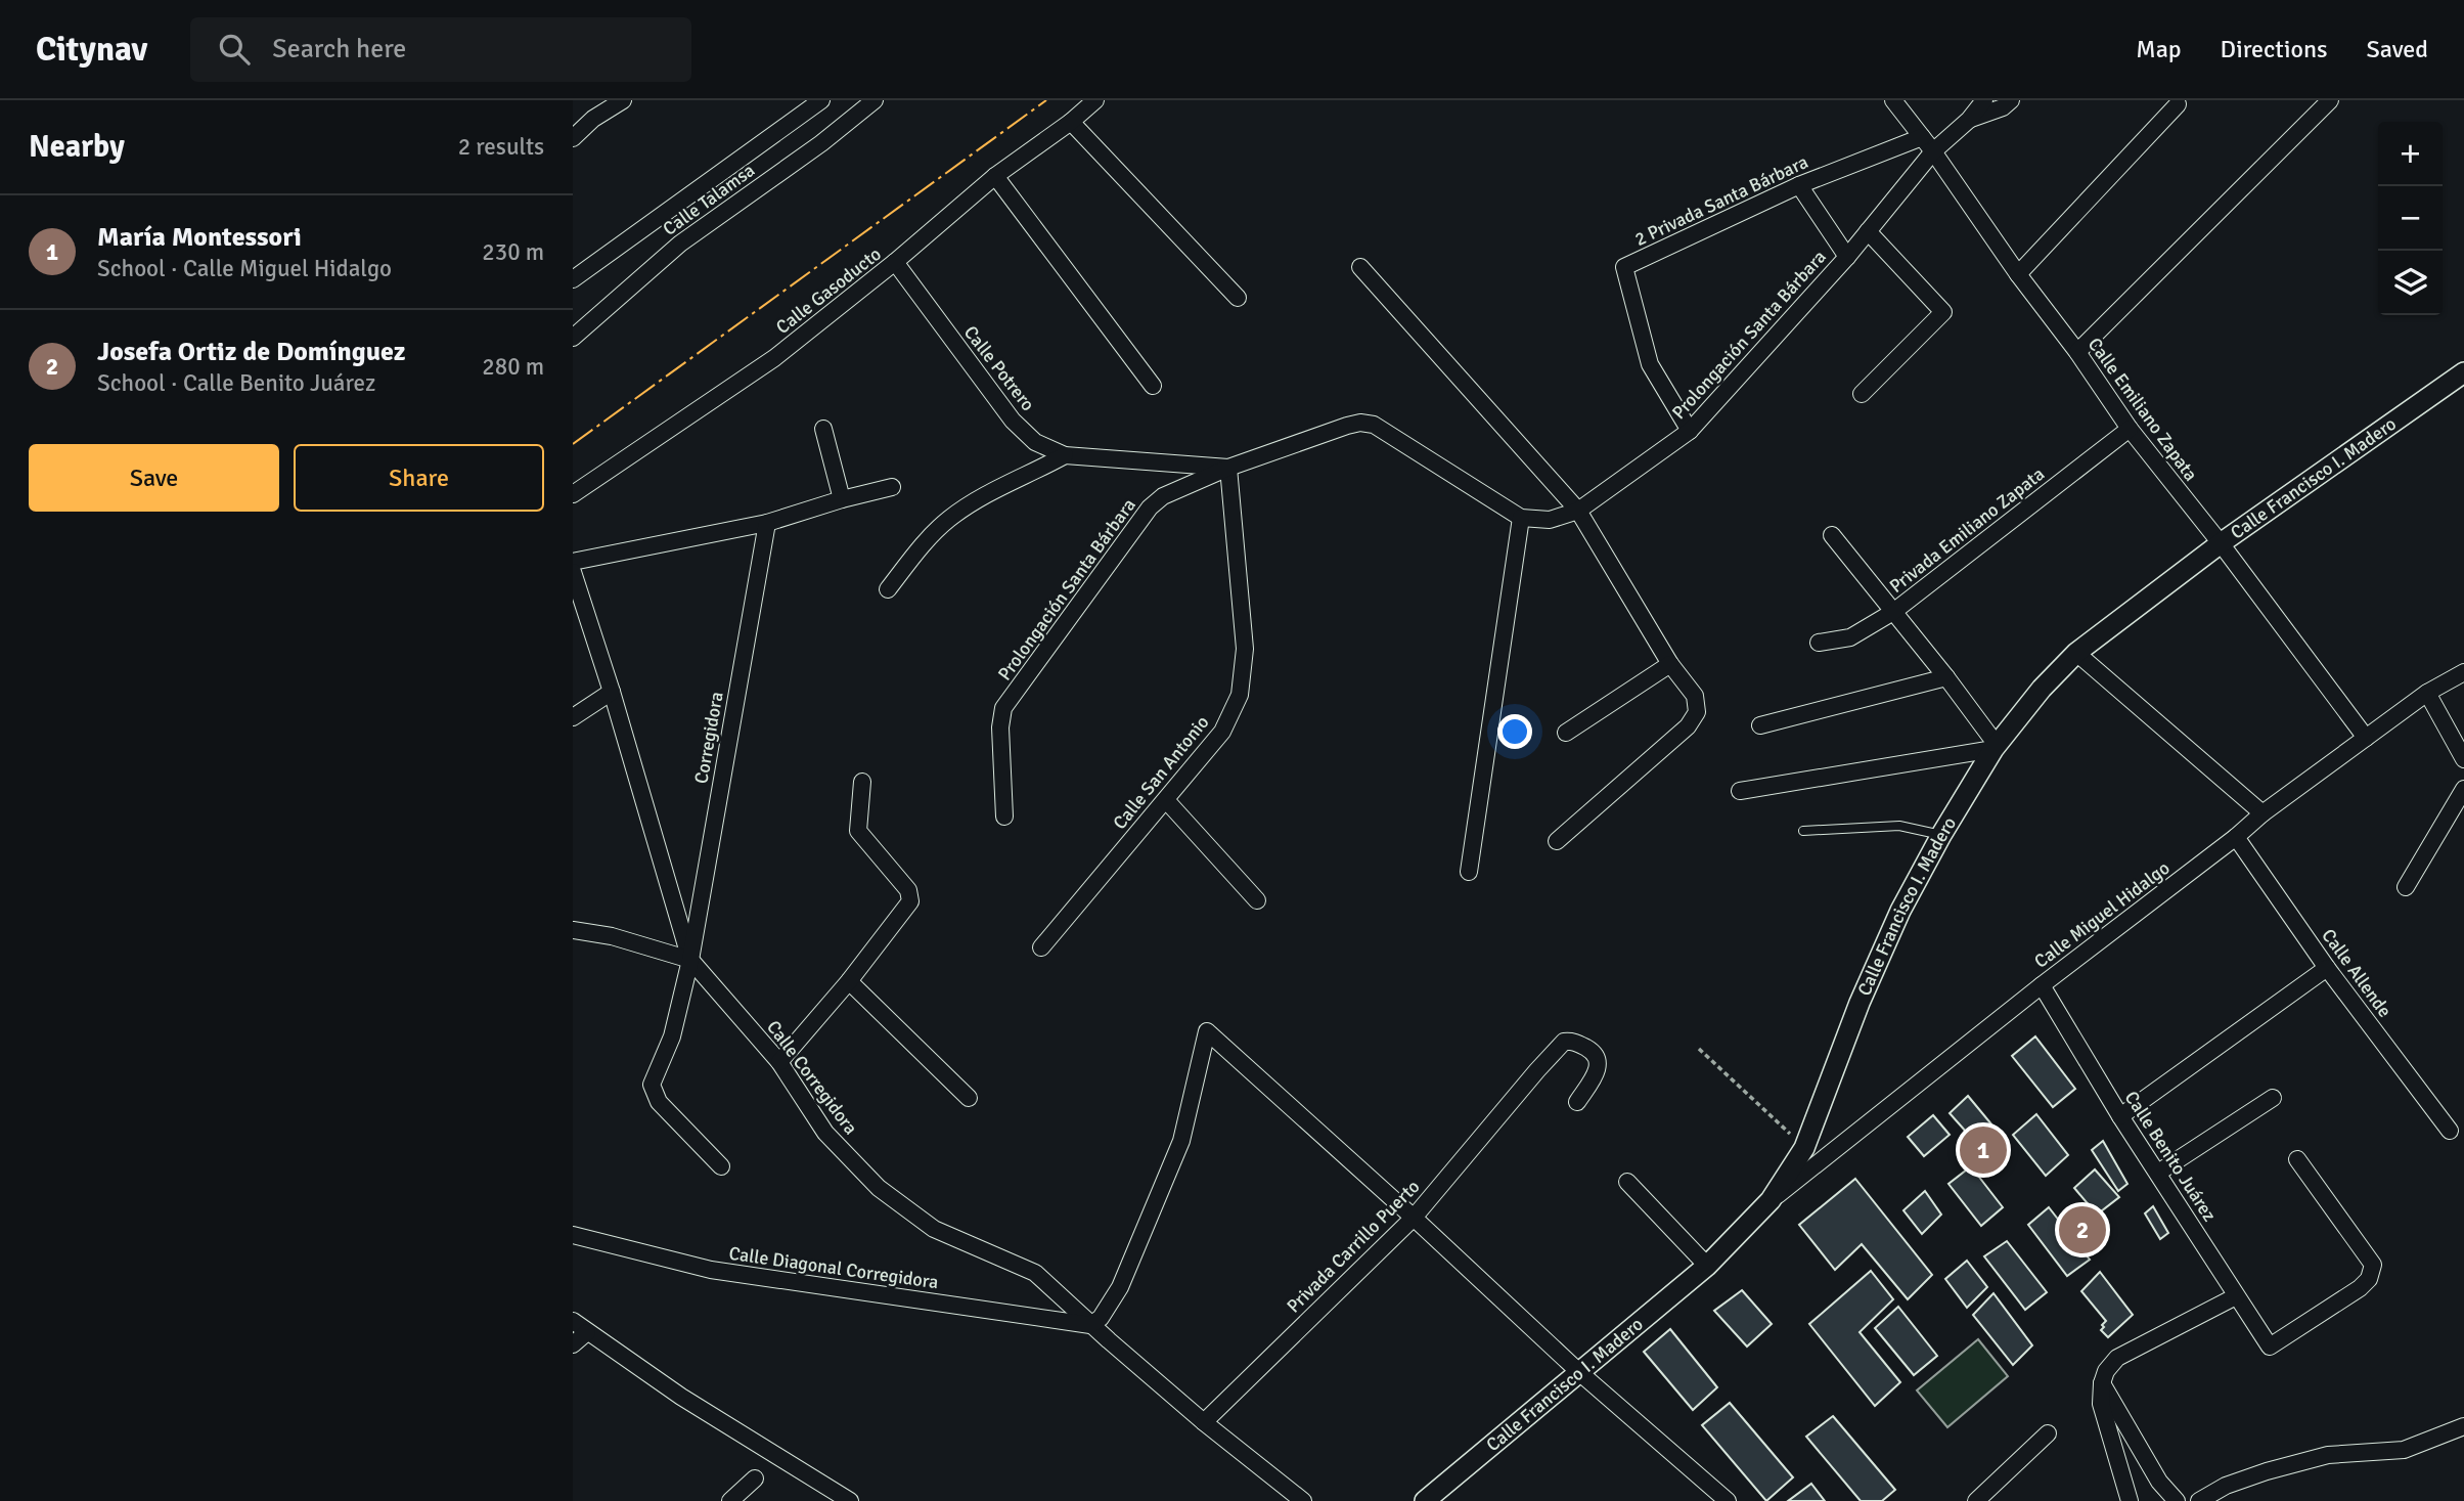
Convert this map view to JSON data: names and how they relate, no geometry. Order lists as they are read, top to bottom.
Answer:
{
  "streets": {
    "street": [
      "Calle Talamsa",
      "2 Privada Santa Bárbara",
      "Calle Gasoducto",
      "Prolongación Santa Bárbara",
      "Calle Potrero",
      "Calle Emiliano Zapata",
      "Calle Francisco I. Madero",
      "Privada Emiliano Zapata",
      "Corregidora",
      "Calle San Antonio",
      "Calle Miguel Hidalgo",
      "Calle Allende",
      "Calle Corregidora",
      "Calle Benito Juárez",
      "Privada Carrillo Puerto",
      "Calle Diagonal Corregidora"
    ]
  },
  "crossings": [
    ["2 Privada Santa Bárbara", "Prolongación Santa Bárbara"],
    ["2 Privada Santa Bárbara", "Calle Emiliano Zapata"],
    ["Calle Gasoducto", "Calle Potrero"],
    ["Prolongación Santa Bárbara", "Calle Potrero"],
    ["Prolongación Santa Bárbara", "Calle Emiliano Zapata"],
    ["Prolongación Santa Bárbara", "Calle San Antonio"],
    ["Calle Potrero", "Calle San Antonio"],
    ["Calle Emiliano Zapata", "Calle Francisco I. Madero"],
    ["Calle Emiliano Zapata", "Privada Emiliano Zapata"],
    ["Calle Emiliano Zapata", "Calle Miguel Hidalgo"],
    ["Calle Francisco I. Madero", "Calle Miguel Hidalgo"],
    ["Corregidora", "Calle Corregidora"],
    ["Calle Miguel Hidalgo", "Calle Allende"],
    ["Calle Miguel Hidalgo", "Calle Benito Juárez"],
    ["Calle Corregidora", "Privada Carrillo Puerto"],
    ["Calle Corregidora", "Calle Diagonal Corregidora"]
  ],
  "page": {
    "header": "Citynav",
    "search": "Search here",
    "nav": ["Map", "Directions", "Saved"],
    "heading": ["Nearby", "2 results"],
    "map_buttons": ["+", "−"],
    "list": [
      {
        "mark": "1",
        "name": "María Montessori",
        "note": "School · Calle Miguel Hidalgo",
        "value": "230 m"
      },
      {
        "mark": "2",
        "name": "Josefa Ortiz de Domínguez",
        "note": "School · Calle Benito Juárez",
        "value": "280 m"
      }
    ],
    "buttons": ["Save", "Share"],
    "pins": ["1", "2"]
  }
}
